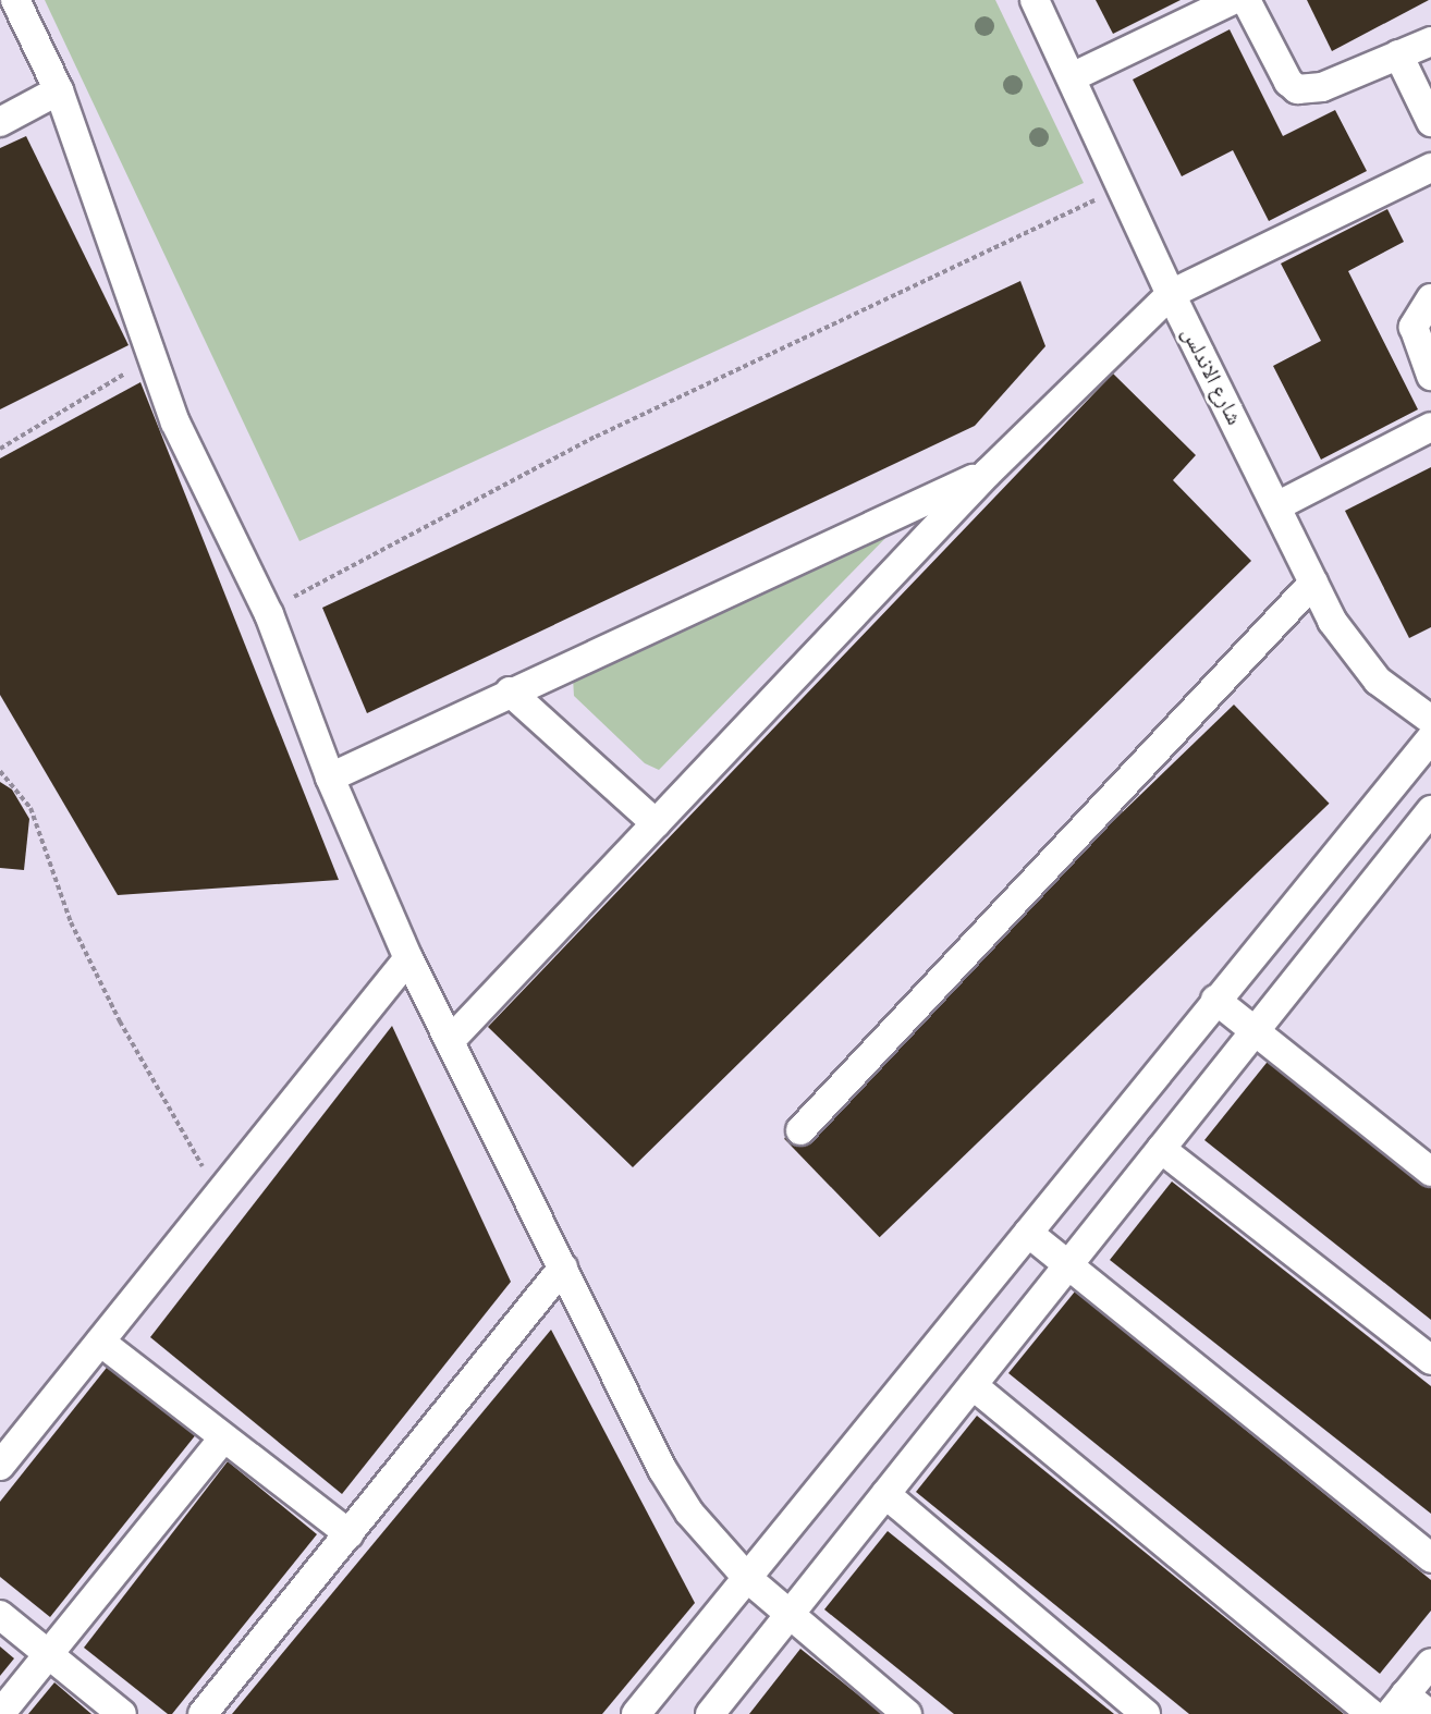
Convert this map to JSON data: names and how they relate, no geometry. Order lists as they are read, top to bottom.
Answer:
{
  "streets": {
    "street": ["شارع الاندلس"]
  }
}
